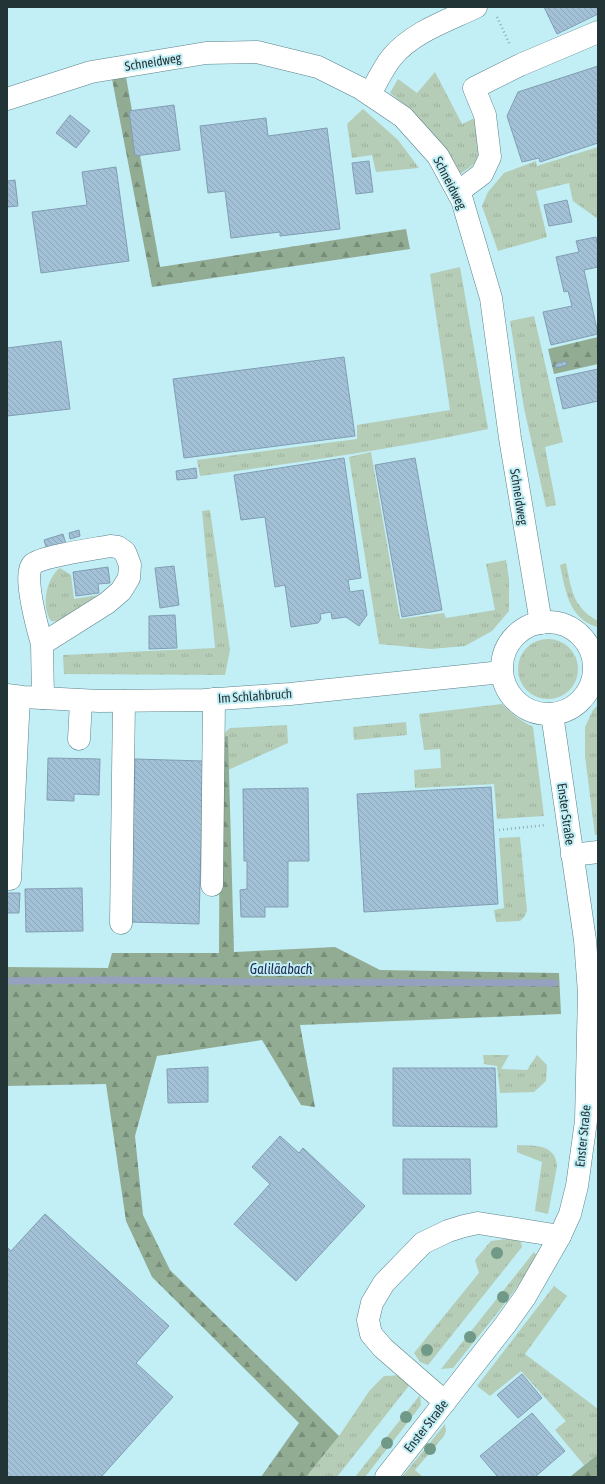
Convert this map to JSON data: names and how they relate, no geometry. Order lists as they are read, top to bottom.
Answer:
{
  "streets": {
    "street": ["Schneidweg", "Im Schlahbruch", "Enster Straße"]
  },
  "crossings": [
    ["Schneidweg", "Im Schlahbruch"],
    ["Schneidweg", "Enster Straße"],
    ["Im Schlahbruch", "Enster Straße"]
  ],
  "water": ["Galiläabach"]
}
